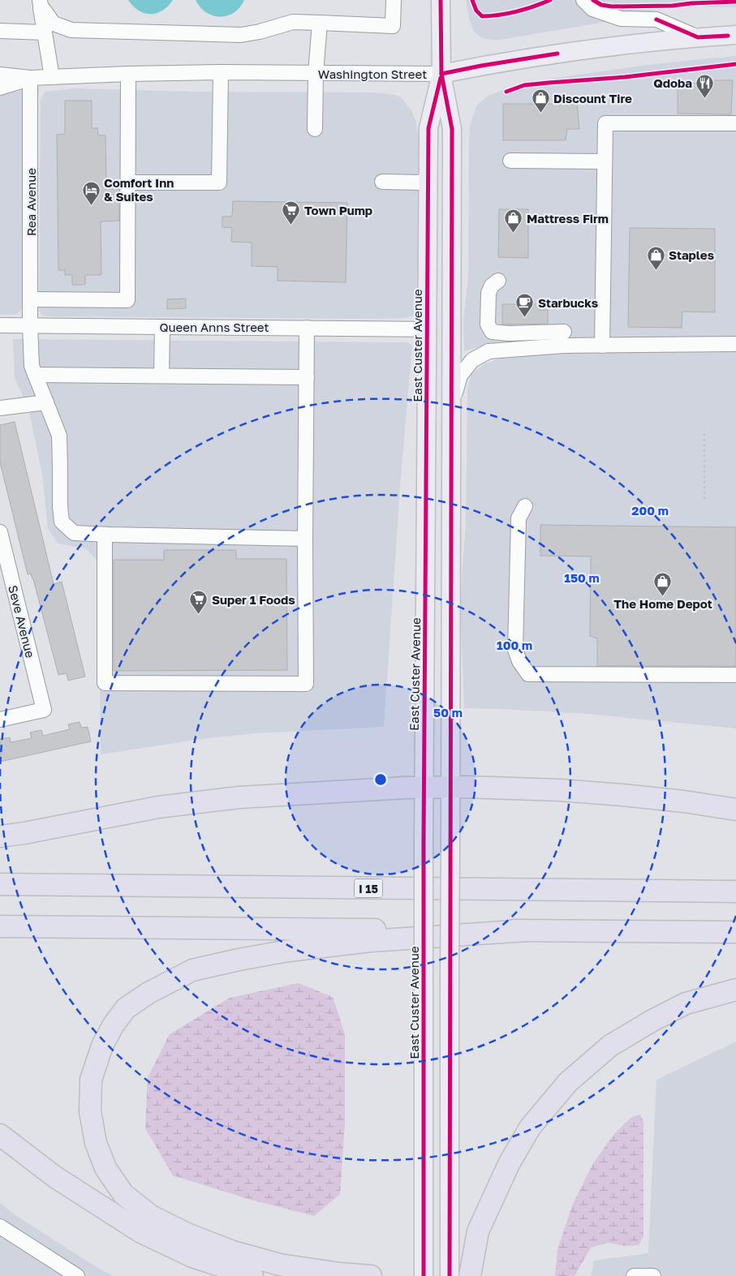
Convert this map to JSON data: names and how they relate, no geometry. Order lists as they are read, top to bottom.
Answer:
{
  "streets": {
    "highway": ["I 15"],
    "main road": ["Washington Street", "East Custer Avenue"],
    "street": ["Rea Avenue", "Queen Anns Street", "Seve Avenue"]
  },
  "crossings": [
    ["Washington Street", "Rea Avenue"],
    ["Washington Street", "East Custer Avenue"],
    ["Rea Avenue", "Queen Anns Street"],
    ["Queen Anns Street", "East Custer Avenue"]
  ],
  "places": {
    "restaurant": ["Qdoba"],
    "shop": [
      "Discount Tire",
      "Mattress Firm",
      "Staples",
      "The Home Depot"
    ],
    "hotel": ["Comfort Inn & Suites"],
    "supermarket": ["Town Pump", "Super 1 Foods"],
    "cafe": ["Starbucks"]
  },
  "rings": [
    "200 m",
    "150 m",
    "100 m",
    "50 m"
  ]
}
